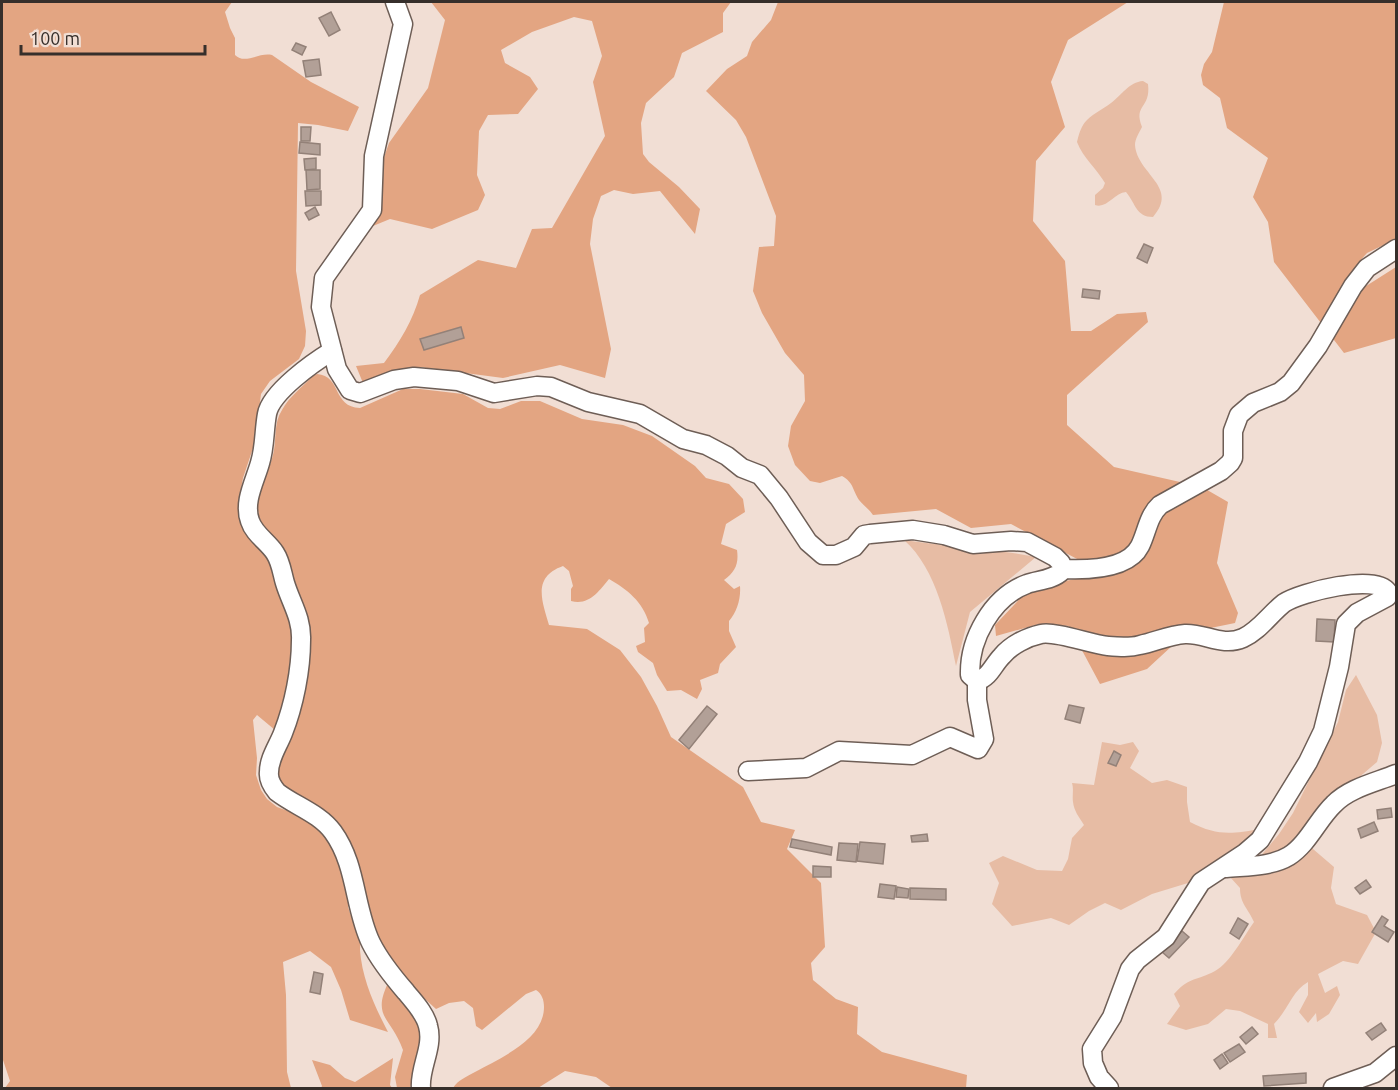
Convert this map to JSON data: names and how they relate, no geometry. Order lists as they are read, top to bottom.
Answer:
{
  "scale_bar": "100 m"
}
